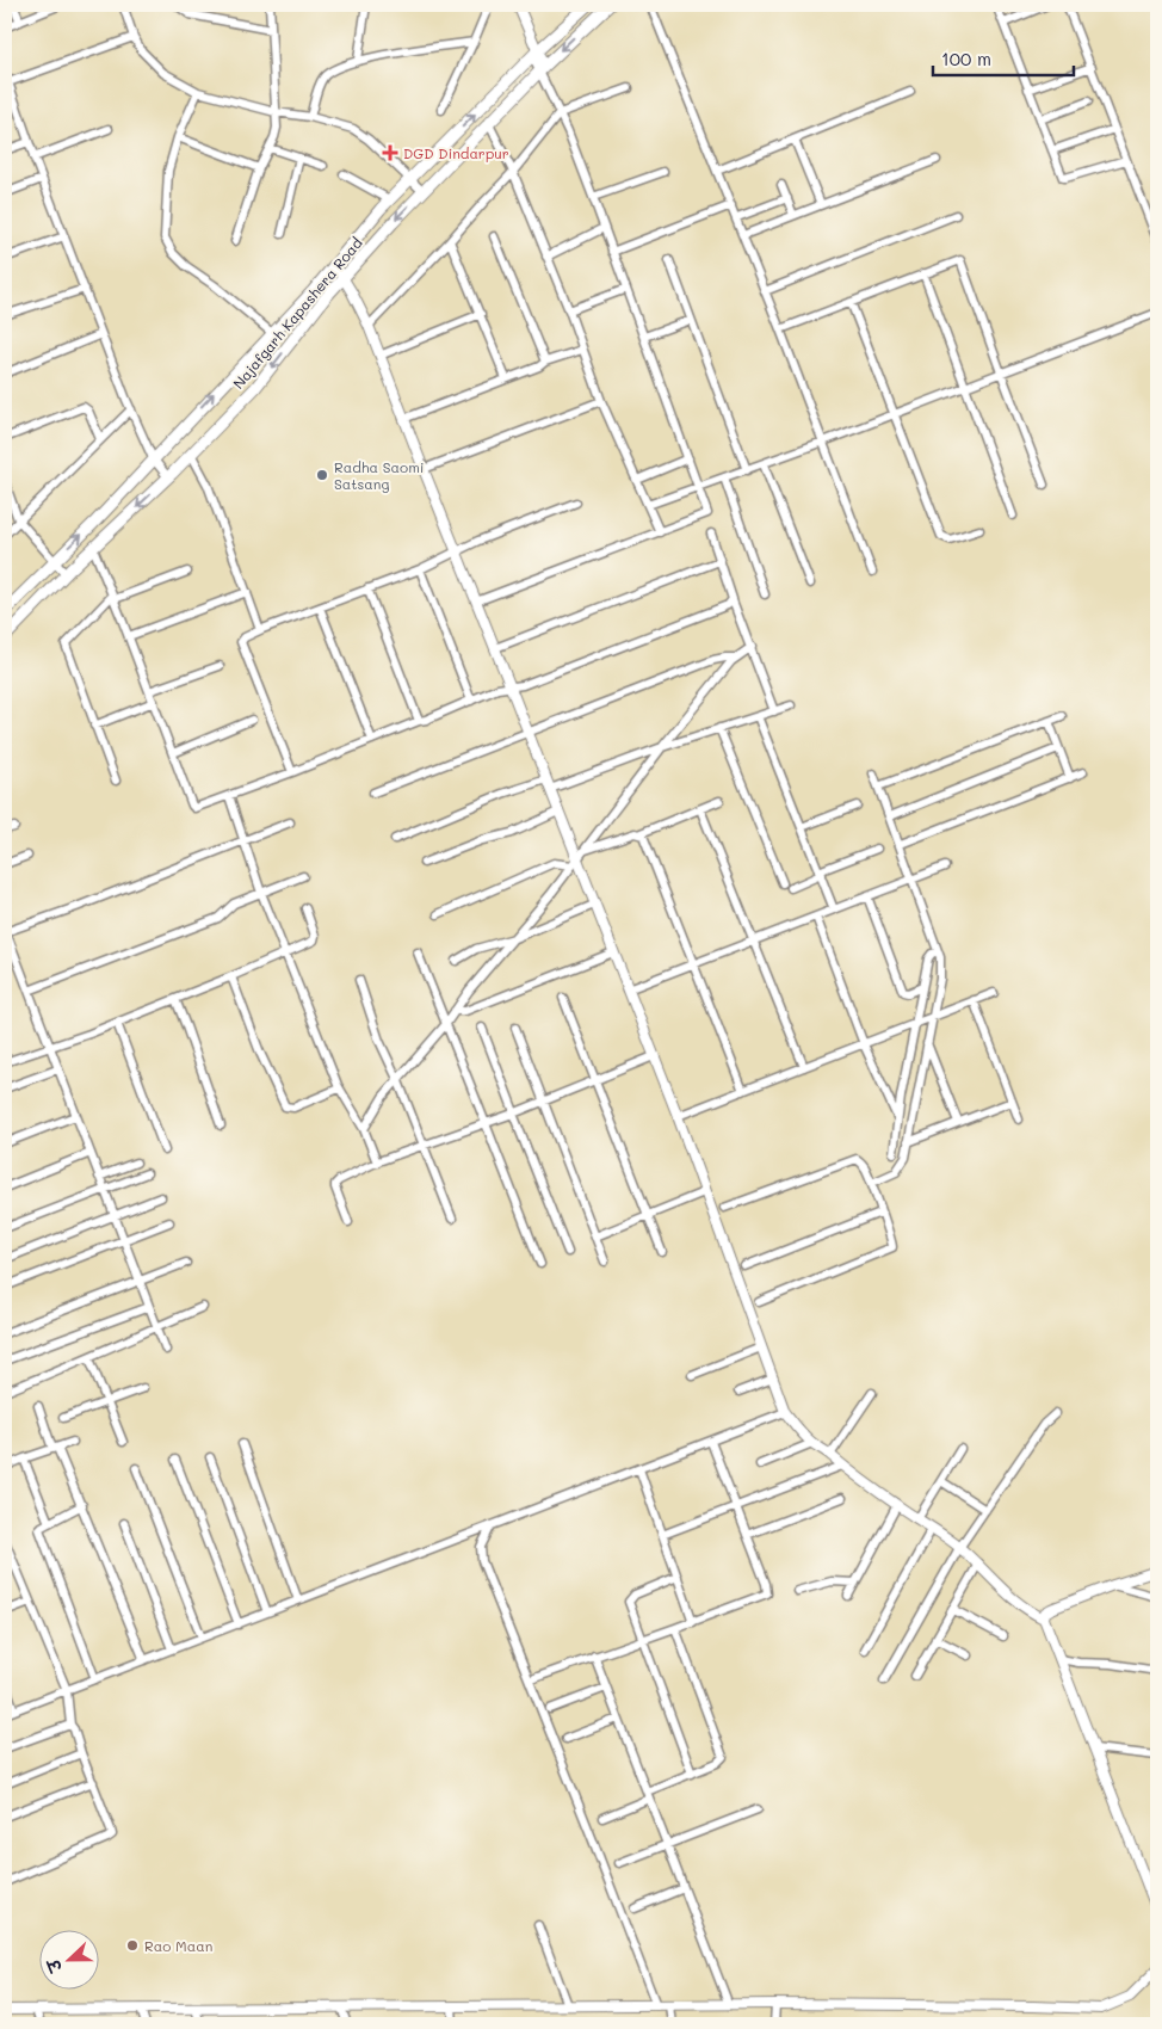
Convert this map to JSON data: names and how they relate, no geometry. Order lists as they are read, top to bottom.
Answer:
{
  "streets": {
    "main road": ["Najafgarh Kapashera Road"]
  },
  "places": {
    "health": ["DGD Dindarpur"],
    "other": ["Radha Saomi Satsang", "Rao Maan"]
  },
  "scale_bar": "100 m",
  "north": "left"
}
